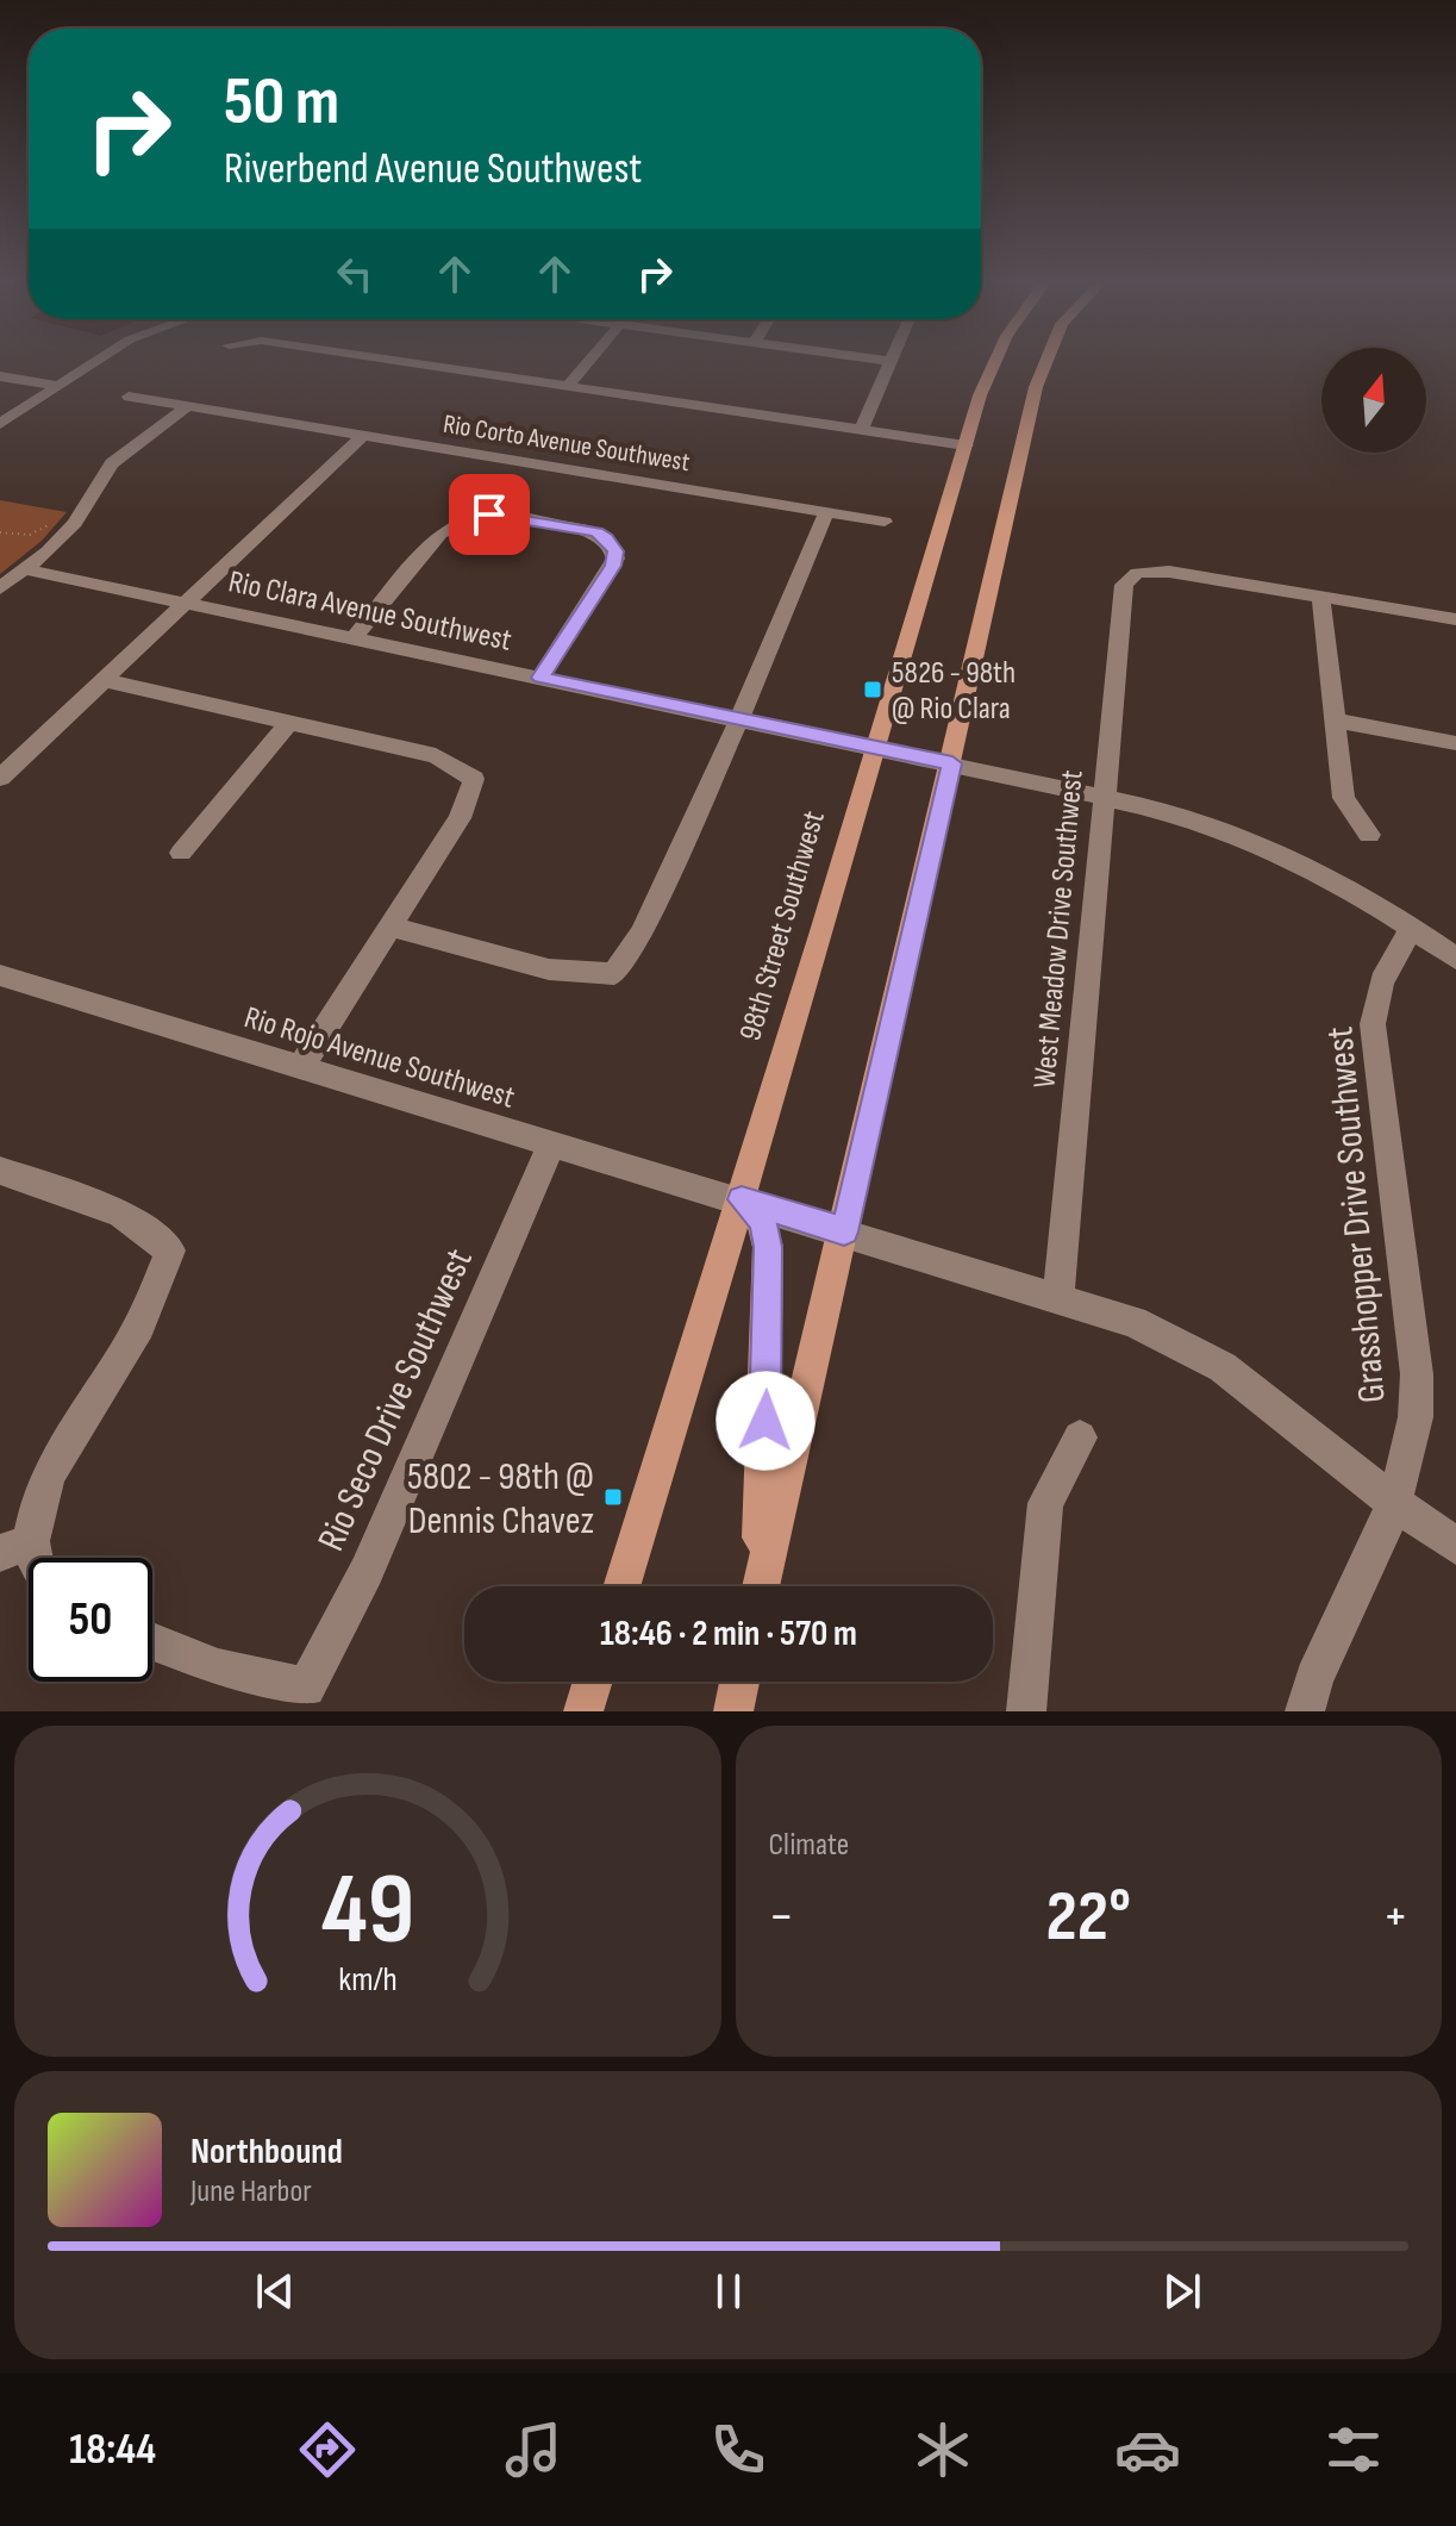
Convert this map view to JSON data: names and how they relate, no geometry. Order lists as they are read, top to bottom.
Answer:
{
  "streets": {
    "main road": ["98th Street Southwest"],
    "street": [
      "Rio Corto Avenue Southwest",
      "Rio Clara Avenue Southwest",
      "West Meadow Drive Southwest",
      "Rio Rojo Avenue Southwest",
      "Grasshopper Drive Southwest",
      "Rio Seco Drive Southwest"
    ]
  },
  "crossings": [
    ["Rio Clara Avenue Southwest", "98th Street Southwest"],
    ["Rio Clara Avenue Southwest", "West Meadow Drive Southwest"],
    ["Rio Clara Avenue Southwest", "Grasshopper Drive Southwest"],
    ["98th Street Southwest", "Rio Rojo Avenue Southwest"],
    ["West Meadow Drive Southwest", "Rio Rojo Avenue Southwest"],
    ["Rio Rojo Avenue Southwest", "Grasshopper Drive Southwest"],
    ["Rio Rojo Avenue Southwest", "Rio Seco Drive Southwest"]
  ],
  "places": {
    "transit": ["5826 - 98th @ Rio Clara", "5802 - 98th @ Dennis Chavez"]
  },
  "north": "top",
  "page": {
    "turn": ["50 m", "Riverbend Avenue Southwest"],
    "limit": "50",
    "trip": "18:46 · 2 min · 570 m",
    "tile": "Climate",
    "heat": ["−", "22°", "+"],
    "song": ["Northbound", "June Harbor"],
    "tabs": "18:44",
    "gauge": ["49", "km/h"]
  }
}
